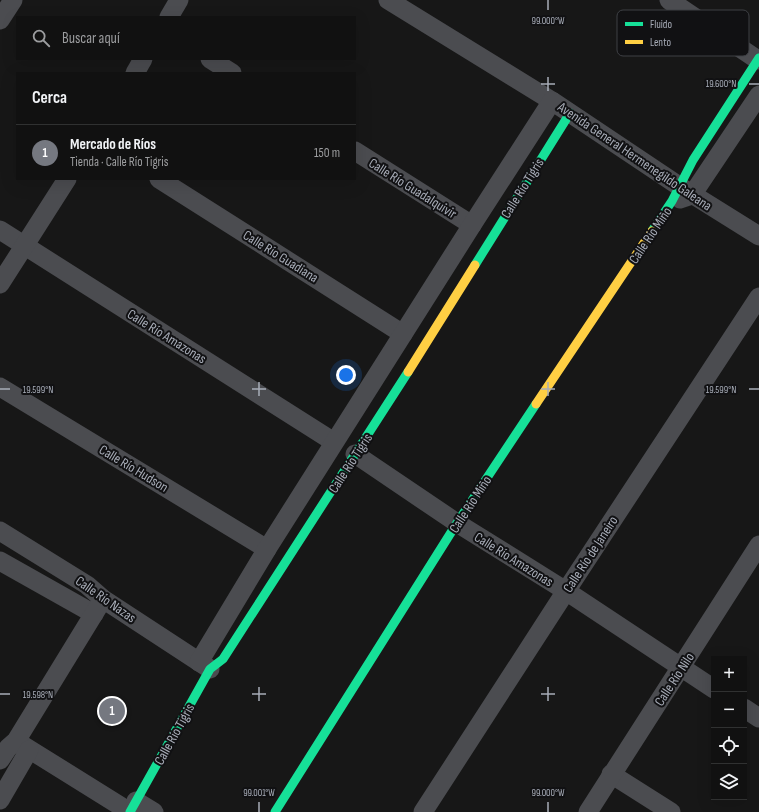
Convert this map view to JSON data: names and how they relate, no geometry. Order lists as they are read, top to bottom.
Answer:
{
  "streets": {
    "street": [
      "Avenida General Hermenegildo Galeana",
      "Calle Río Guadalquivir",
      "Calle Río Tigris",
      "Calle Río Miño",
      "Calle Río Guadiana",
      "Calle Río Amazonas",
      "Calle Río Hudson",
      "Calle Río de Janeiro",
      "Calle Río Nazas",
      "Calle Río Nilo"
    ]
  },
  "crossings": [
    ["Avenida General Hermenegildo Galeana", "Calle Río Tigris"],
    ["Avenida General Hermenegildo Galeana", "Calle Río Miño"],
    ["Calle Río Guadalquivir", "Calle Río Tigris"],
    ["Calle Río Tigris", "Calle Río Guadiana"],
    ["Calle Río Tigris", "Calle Río Amazonas"],
    ["Calle Río Tigris", "Calle Río Hudson"],
    ["Calle Río Tigris", "Calle Río Nazas"],
    ["Calle Río Miño", "Calle Río Amazonas"],
    ["Calle Río Amazonas", "Calle Río de Janeiro"],
    ["Calle Río Amazonas", "Calle Río Nilo"]
  ],
  "legend": ["Fluido", "Lento"],
  "page": {
    "search": "Buscar aquí",
    "heading": "Cerca",
    "list": [
      {
        "mark": "1",
        "name": "Mercado de Ríos",
        "note": "Tienda · Calle Río Tigris",
        "value": "150 m"
      }
    ],
    "map_buttons": ["+", "−"],
    "pins": "1"
  },
  "coordinates": [
    "99.000°W",
    "19.600°N",
    "19.599°N",
    "19.598°N",
    "99.001°W"
  ]
}
